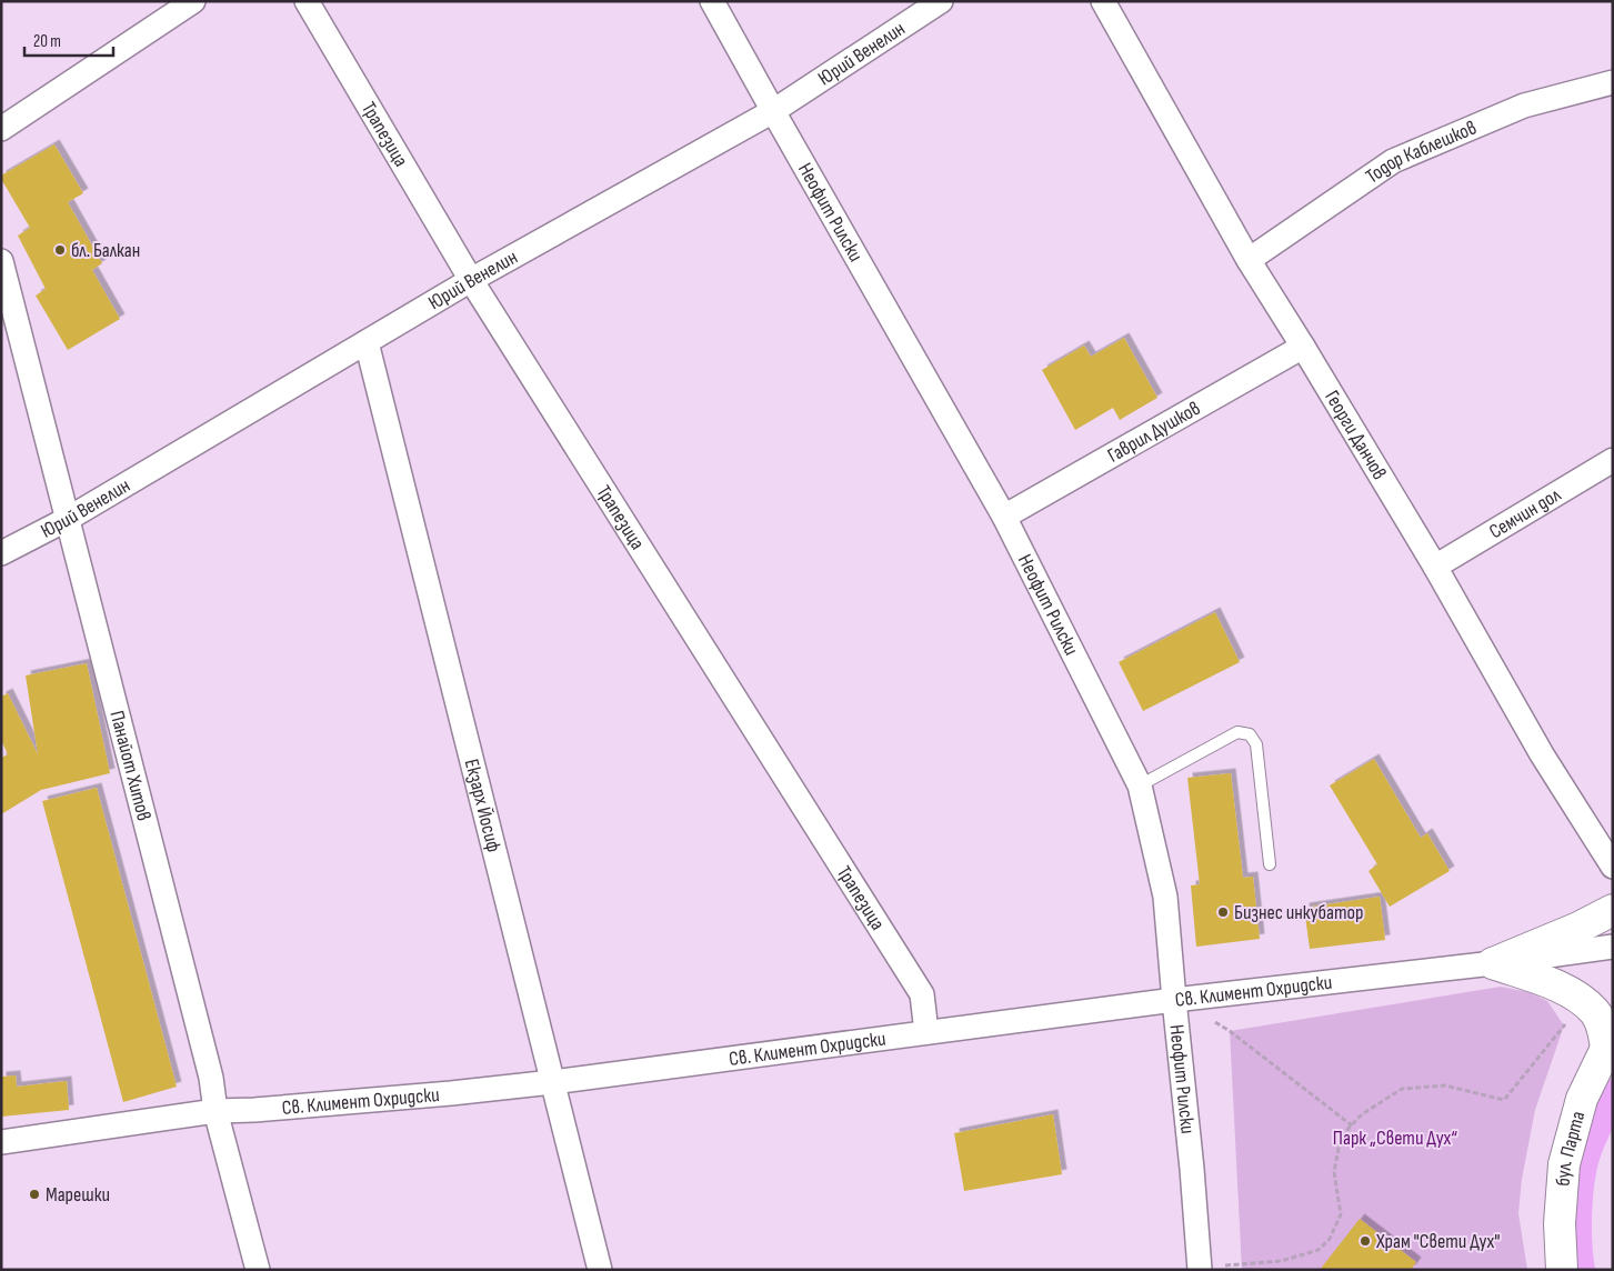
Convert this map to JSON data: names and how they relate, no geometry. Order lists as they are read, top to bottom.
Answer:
{
  "streets": {
    "main road": ["бул. Парта"],
    "street": [
      "Юрий Венелин",
      "Трапезица",
      "Тодор Каблешков",
      "Неофит Рилски",
      "Гаврил Душков",
      "Георги Данчов",
      "Семчин дол",
      "Панайот Хитов",
      "Екзарх Йосиф",
      "Св. Климент Охридски"
    ]
  },
  "crossings": [
    ["Юрий Венелин", "Трапезица"],
    ["Юрий Венелин", "Неофит Рилски"],
    ["Юрий Венелин", "Панайот Хитов"],
    ["Юрий Венелин", "Екзарх Йосиф"],
    ["Трапезица", "Св. Климент Охридски"],
    ["Тодор Каблешков", "Георги Данчов"],
    ["Неофит Рилски", "Гаврил Душков"],
    ["Неофит Рилски", "Св. Климент Охридски"],
    ["Гаврил Душков", "Георги Данчов"],
    ["Георги Данчов", "Семчин дол"],
    ["Панайот Хитов", "Св. Климент Охридски"],
    ["Екзарх Йосиф", "Св. Климент Охридски"]
  ],
  "parks": ["Парк „Свети Дух“"],
  "places": [
    "бл. Балкан",
    "Бизнес инкубатор",
    "Марешки",
    "Храм \"Свети Дух\""
  ],
  "scale_bar": "20 m"
}
